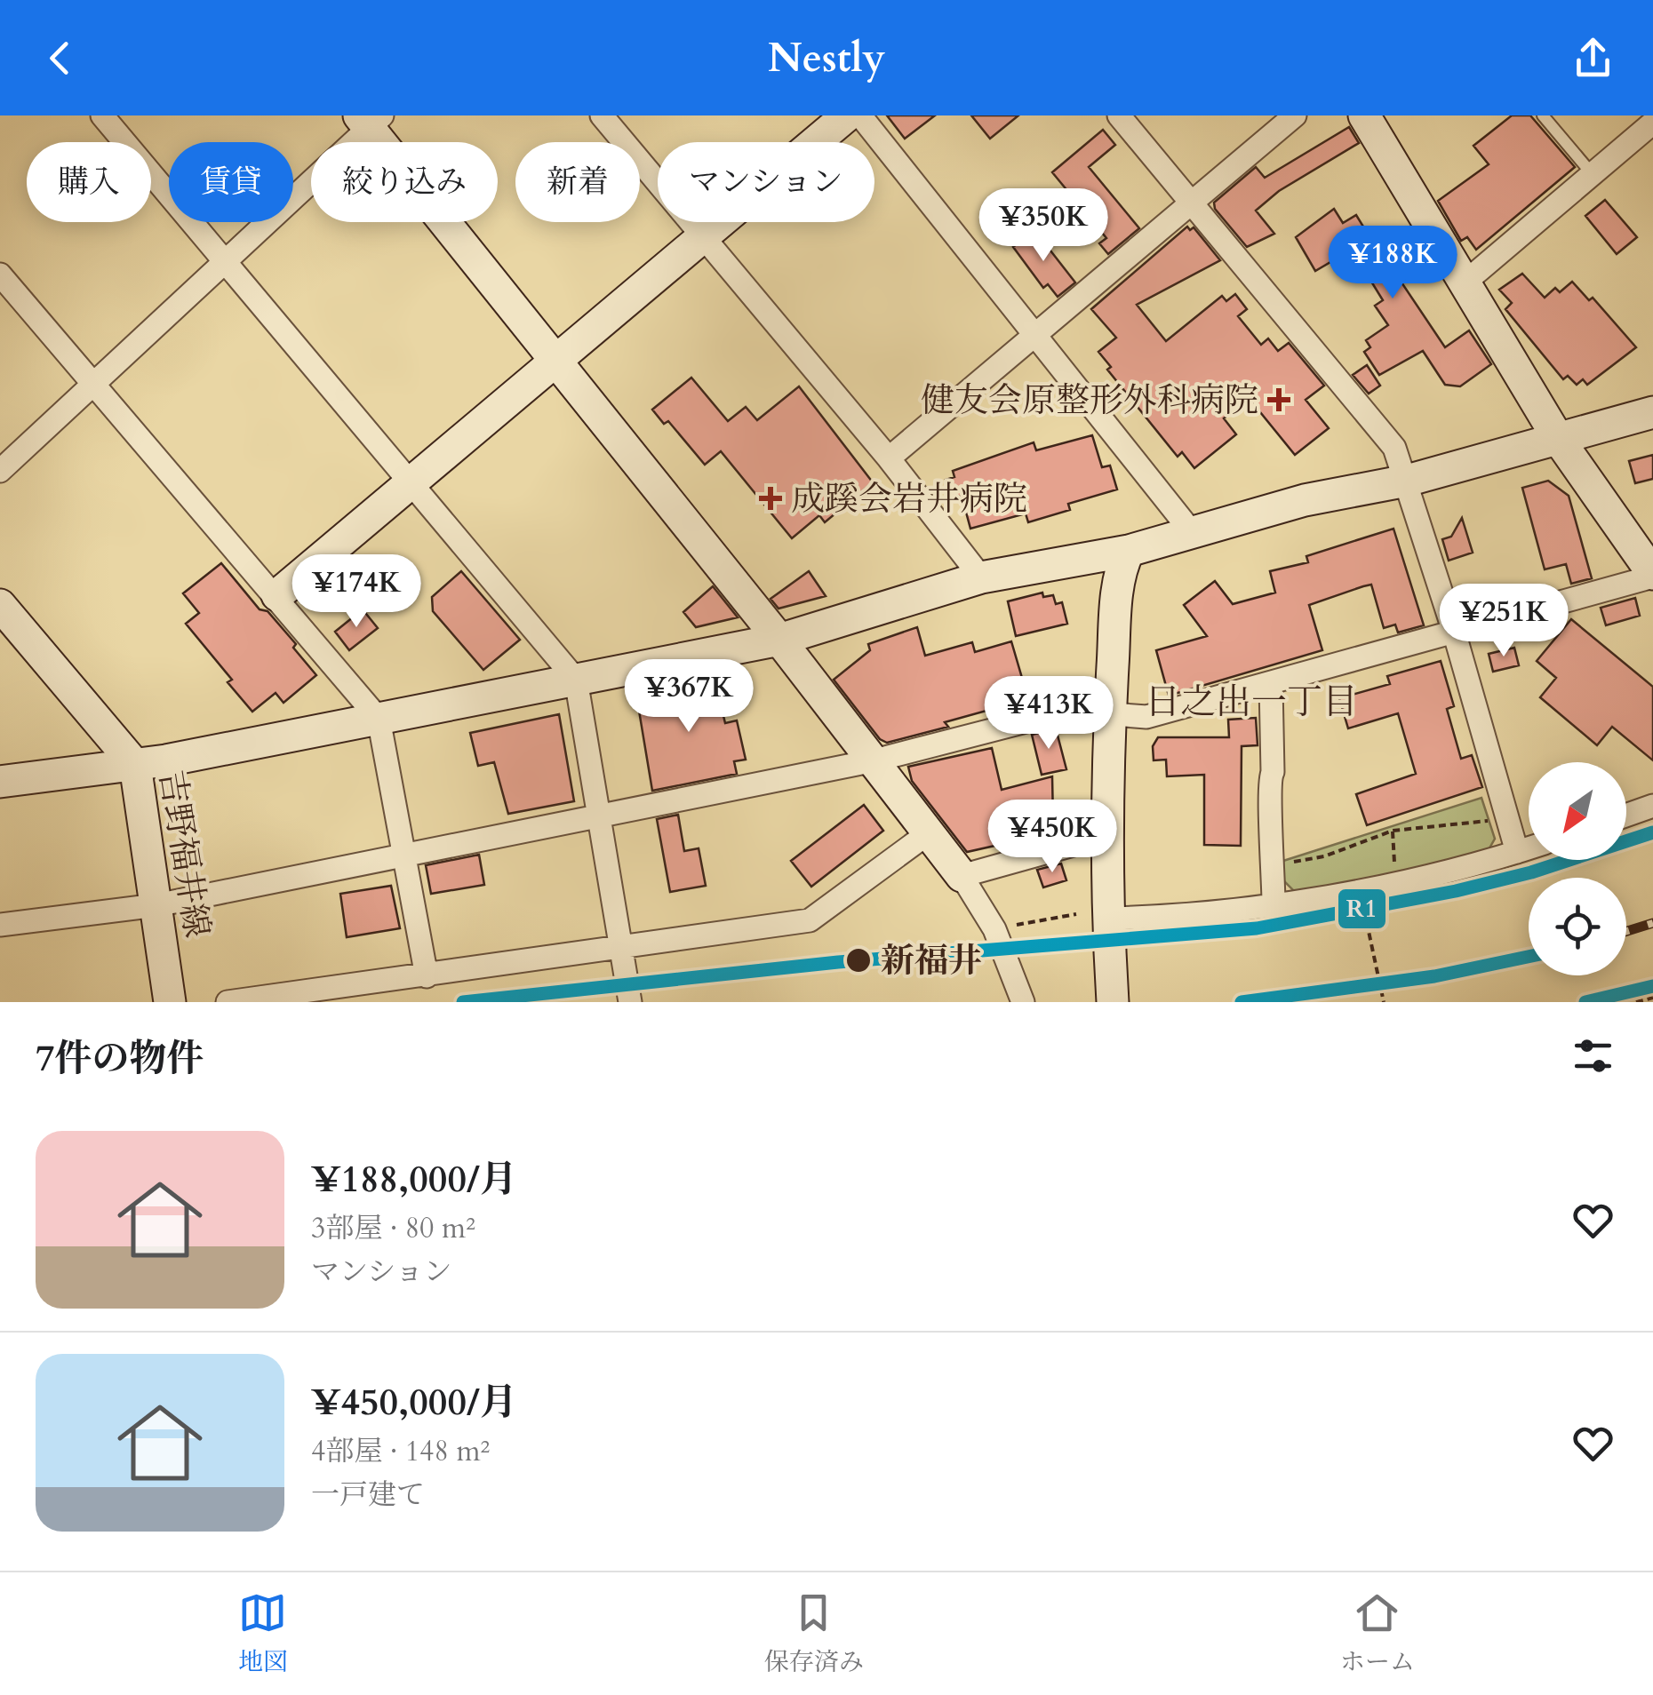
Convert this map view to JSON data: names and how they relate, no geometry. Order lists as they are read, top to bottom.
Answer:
{
  "streets": {
    "street": ["吉野福井線"]
  },
  "districts": ["日之出一丁目"],
  "places": {
    "health": ["健友会原整形外科病院", "成蹊会岩井病院"],
    "other": ["新福井"]
  },
  "lines": ["transit line R1"],
  "north": "bottom left",
  "page": {
    "header": "Nestly",
    "chip": [
      "購入",
      "賃貸",
      "絞り込み",
      "新着",
      "マンション"
    ],
    "price": [
      "¥350K",
      "¥188K",
      "¥174K",
      "¥251K",
      "¥367K",
      "¥413K",
      "¥450K"
    ],
    "heading": "7件の物件",
    "list": [
      {
        "name": "¥188,000/月",
        "note": "3部屋 · 80 m² · マンション"
      },
      {
        "name": "¥450,000/月",
        "note": "4部屋 · 148 m² · 一戸建て"
      }
    ],
    "tabs": ["地図", "保存済み", "ホーム"]
  }
}
